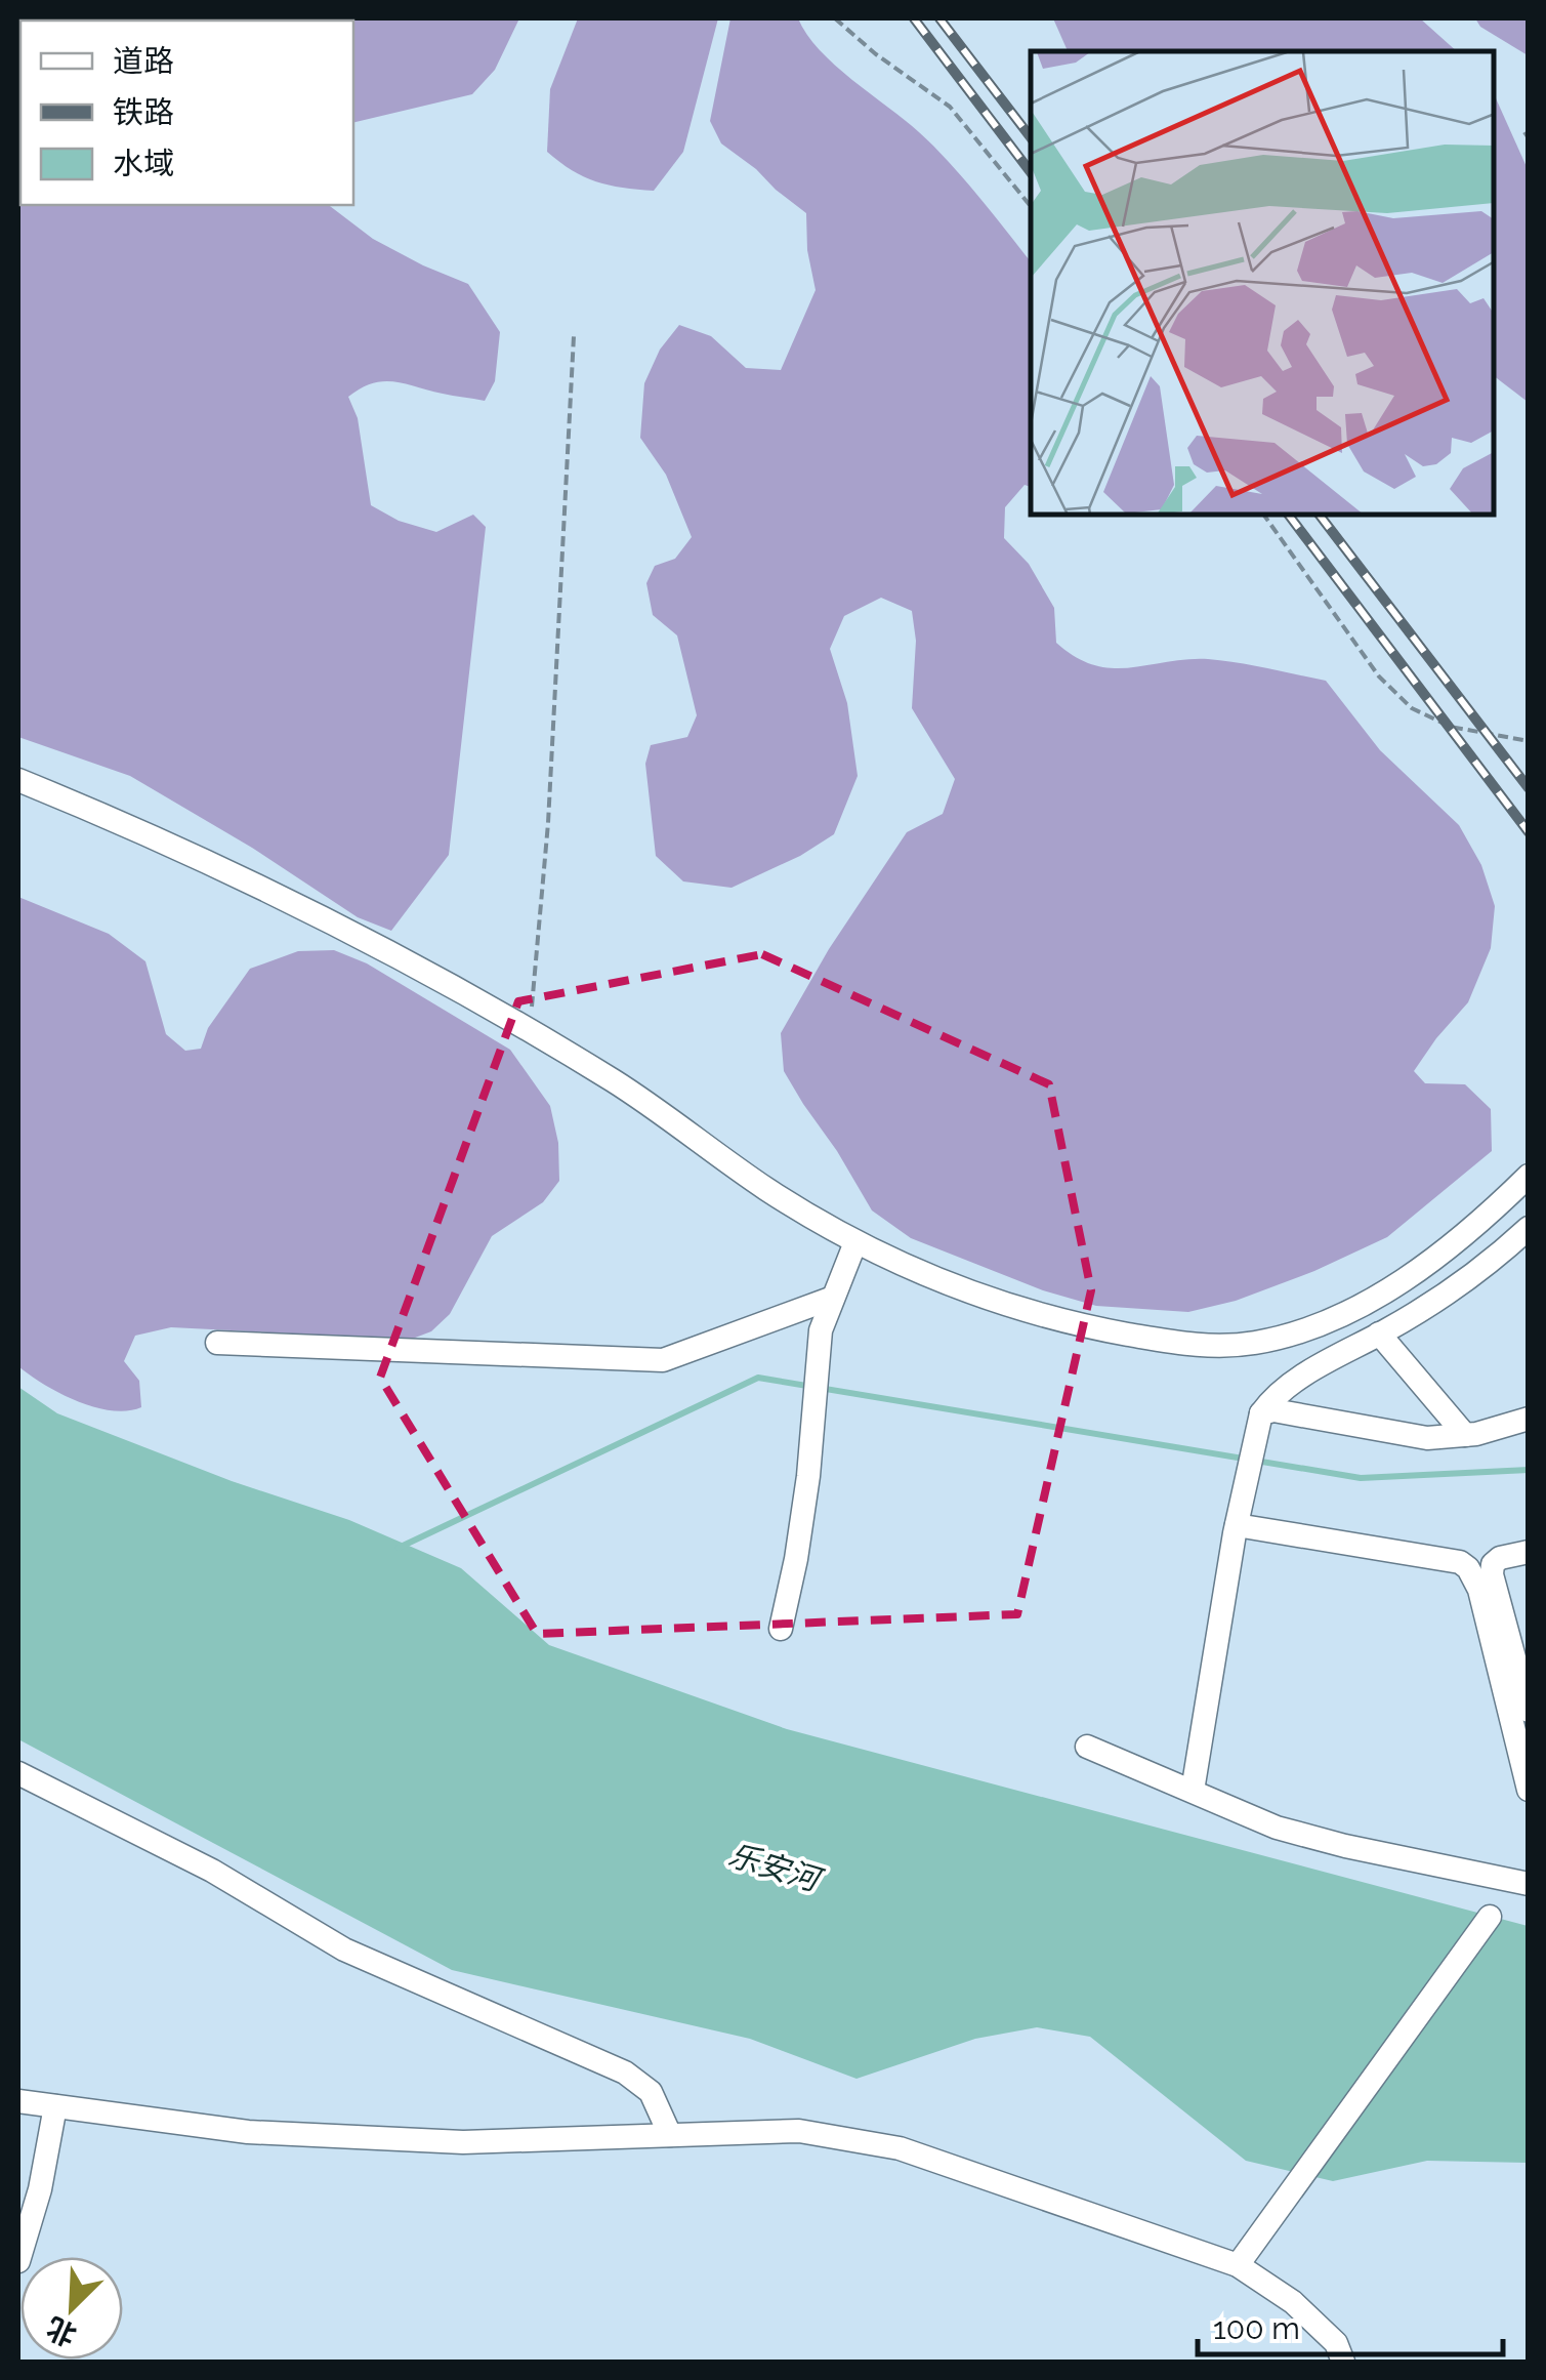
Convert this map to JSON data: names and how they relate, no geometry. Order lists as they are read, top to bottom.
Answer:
{
  "water": ["乐安河"],
  "legend": ["道路", "铁路", "水域"],
  "scale_bar": "100 m",
  "north": "bottom left"
}
